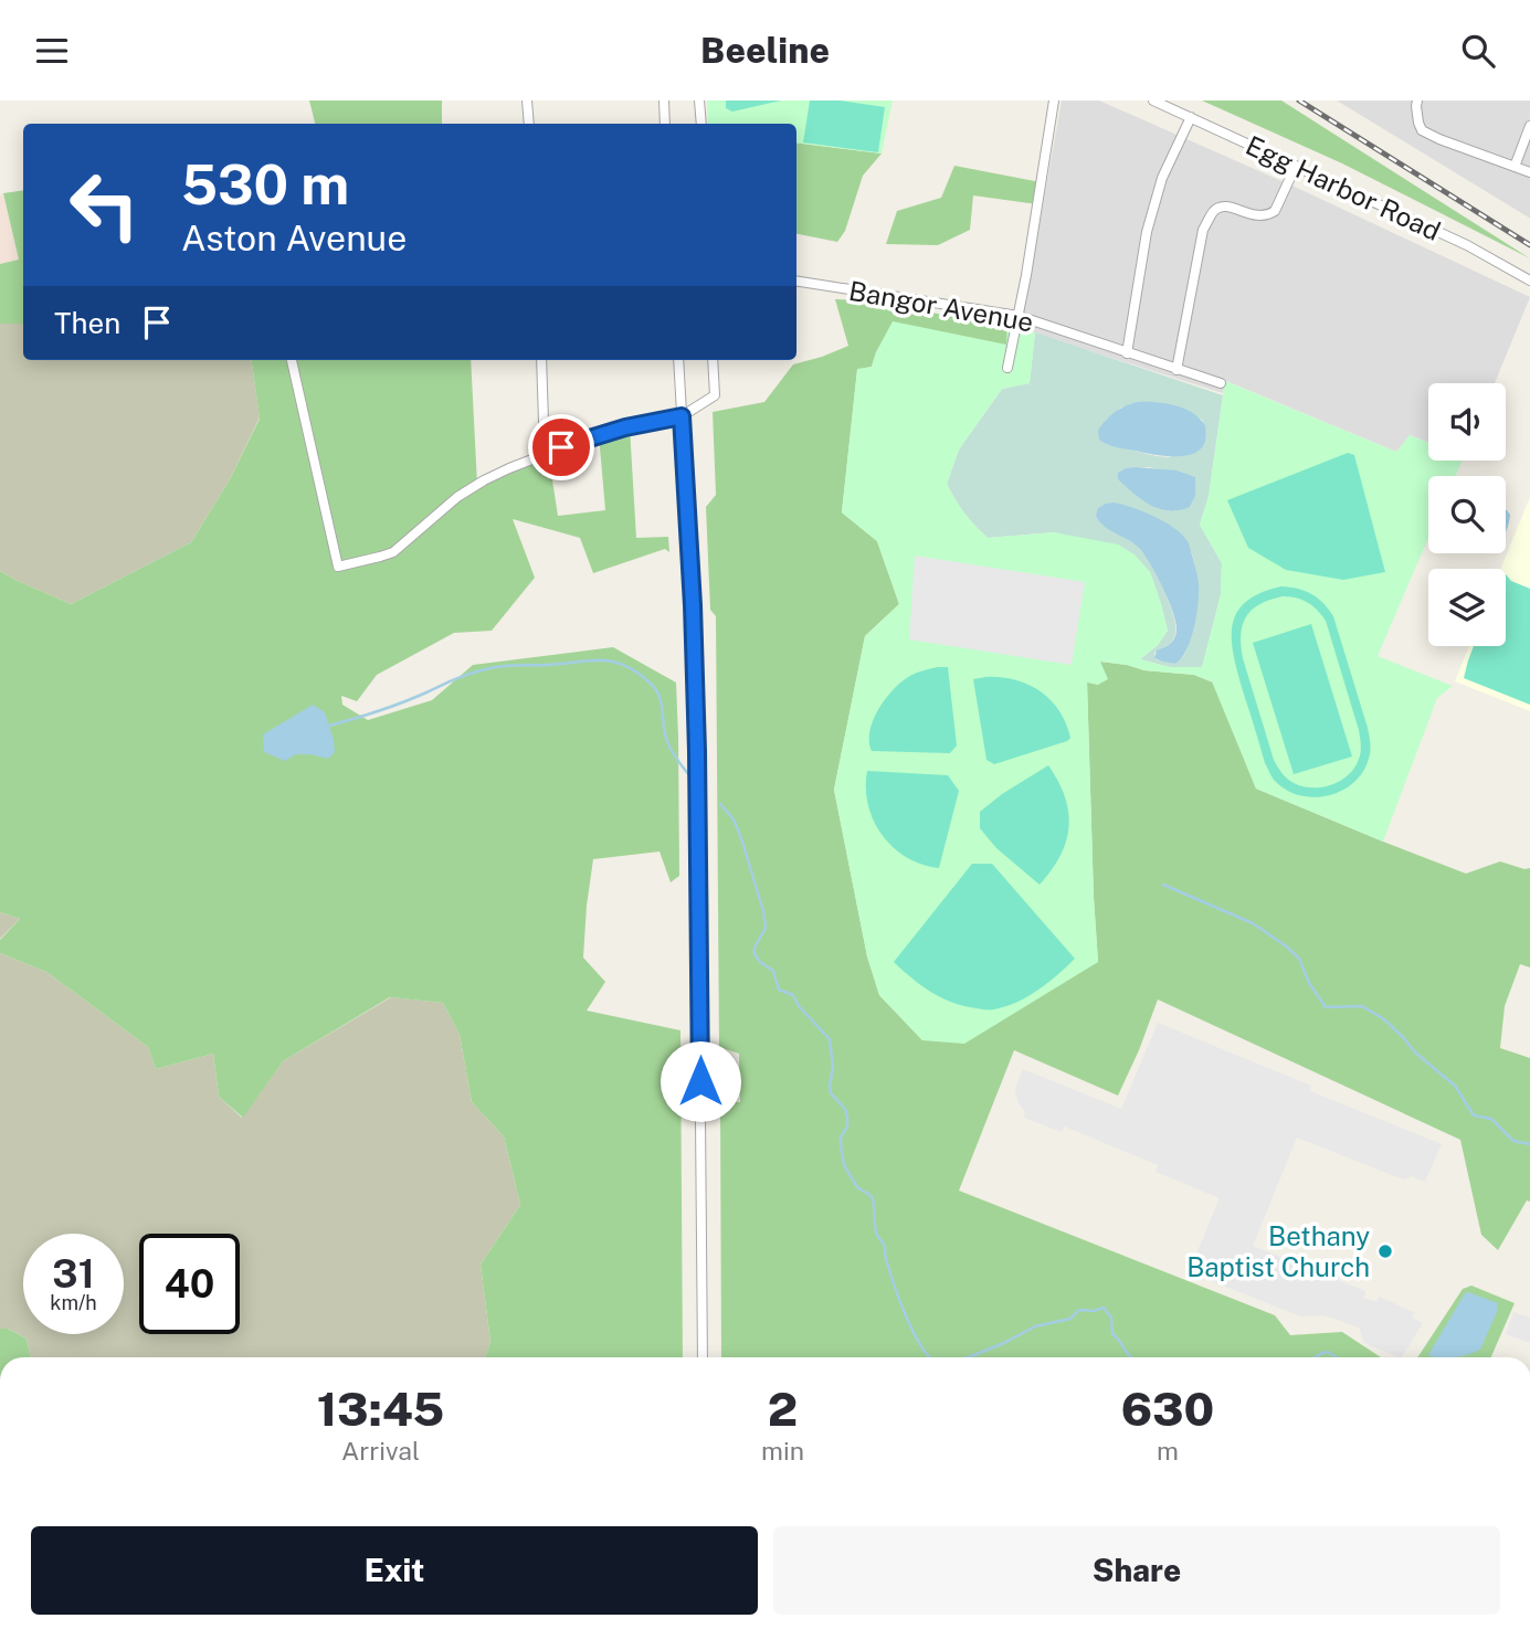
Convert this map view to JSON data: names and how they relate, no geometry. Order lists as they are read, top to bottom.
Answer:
{
  "streets": {
    "street": ["Egg Harbor Road", "Bangor Avenue"]
  },
  "places": ["Bethany Baptist Church"],
  "page": {
    "header": "Beeline",
    "turn": ["530 m", "Aston Avenue"],
    "then": "Then",
    "speed": "31 km/h",
    "limit": "40",
    "eta": [
      "13:45",
      "Arrival",
      "2",
      "min",
      "630",
      "m"
    ],
    "buttons": ["Exit", "Share"]
  }
}
